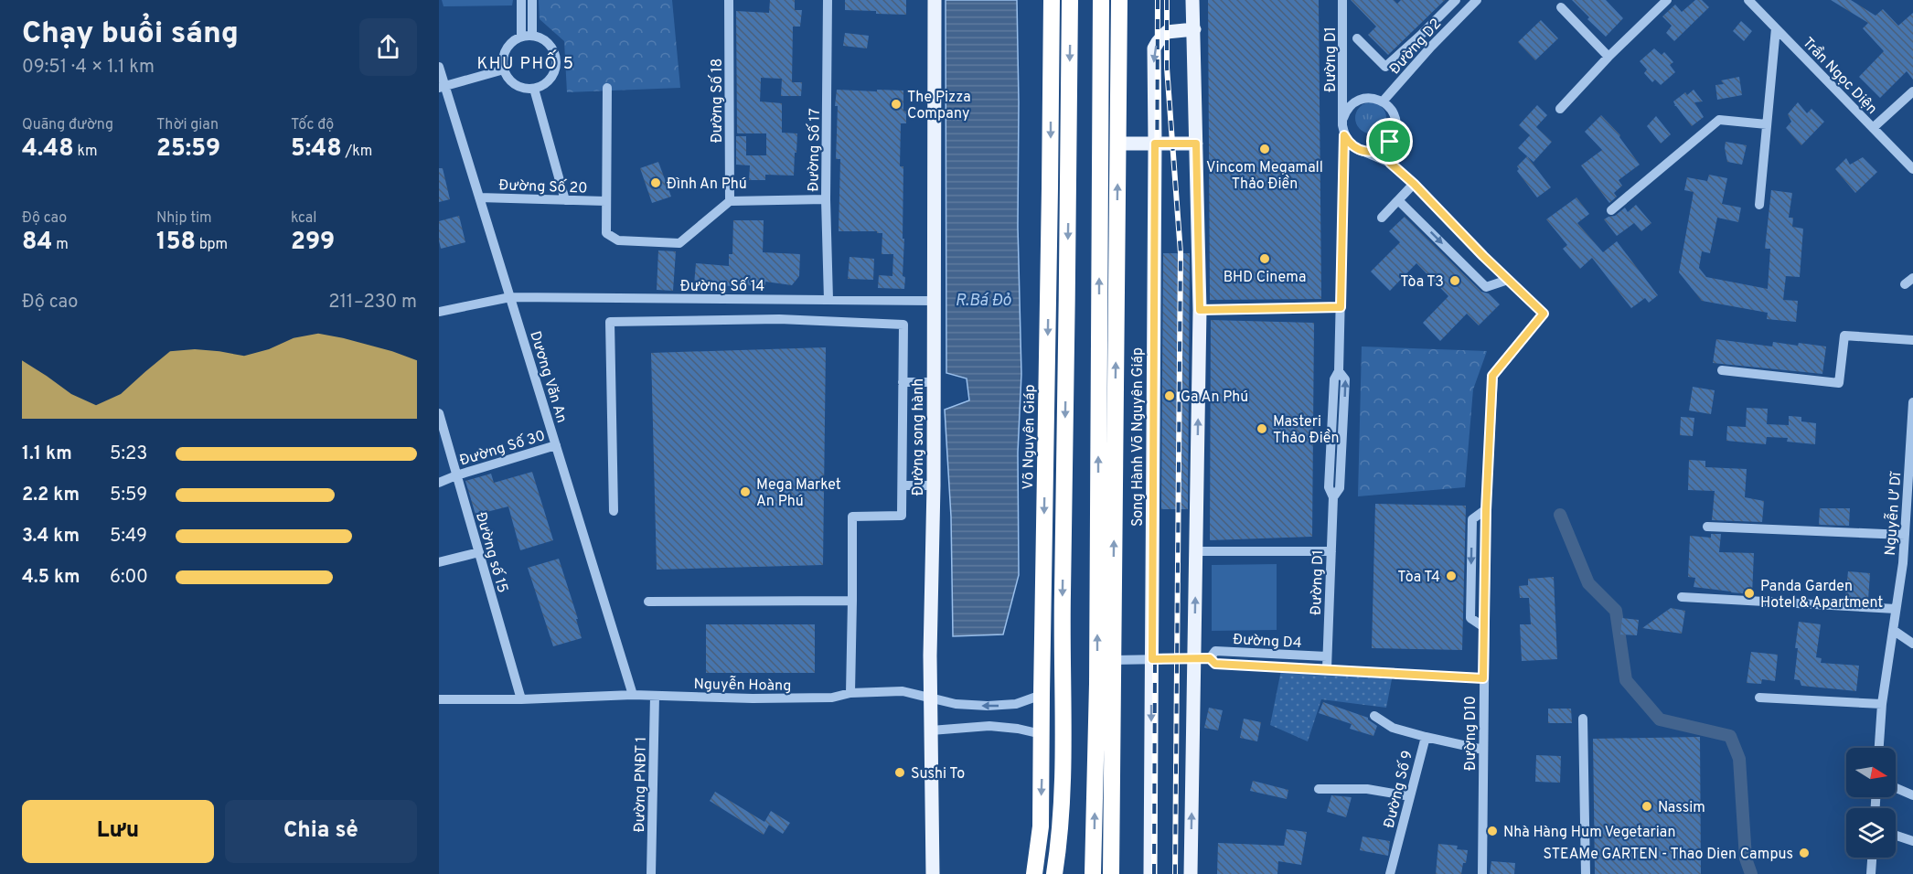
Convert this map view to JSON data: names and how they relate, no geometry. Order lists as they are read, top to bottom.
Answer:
{
  "streets": {
    "highway": ["Võ Nguyên Giáp"],
    "main road": ["Đường song hành", "Song Hành Võ Nguyên Giáp"],
    "street": [
      "Đường D2",
      "Đường D1",
      "Trần Ngọc Diện",
      "Đường Số 18",
      "Đường Số 17",
      "Đường Số 20",
      "Đường Số 14",
      "Dương Văn An",
      "Đường Số 30",
      "Nguyễn Ư Dĩ",
      "Đường số 15",
      "Đường D4",
      "Nguyễn Hoàng",
      "Đường D10",
      "Đường PNĐT 1",
      "Đường Số 9"
    ]
  },
  "crossings": [
    ["Đường D2", "Đường D1"],
    ["Đường D1", "Đường D4"],
    ["Đường Số 18", "Đường Số 20"],
    ["Đường Số 17", "Đường Số 14"],
    ["Đường Số 20", "Dương Văn An"],
    ["Đường Số 14", "Dương Văn An"],
    ["Đường Số 14", "Đường song hành"],
    ["Dương Văn An", "Đường Số 30"],
    ["Dương Văn An", "Nguyễn Hoàng"],
    ["Đường song hành", "Nguyễn Hoàng"],
    ["Võ Nguyên Giáp", "Nguyễn Hoàng"],
    ["Song Hành Võ Nguyên Giáp", "Đường D4"],
    ["Đường Số 30", "Đường số 15"],
    ["Đường số 15", "Nguyễn Hoàng"],
    ["Đường D4", "Đường D10"],
    ["Nguyễn Hoàng", "Đường PNĐT 1"],
    ["Đường D10", "Đường Số 9"]
  ],
  "districts": ["KHU PHỐ 5"],
  "water": ["R.Bá Đỏ"],
  "places": [
    "The Pizza Company",
    "Vincom Megamall Thảo Điền",
    "Đình An Phú",
    "BHD Cinema",
    "Tòa T3",
    "Ga An Phú",
    "Masteri Thảo Điền",
    "Mega Market An Phú",
    "Tòa T4",
    "Panda Garden Hotel & Apartment",
    "Sushi To",
    "Nassim",
    "Nhà Hàng Hum Vegetarian",
    "STEAMe GARTEN - Thao Dien Campus"
  ],
  "north": "right",
  "page": {
    "heading": ["Chạy buổi sáng", "09:51 · 4 × 1.1 km"],
    "stats": [
      ["Quãng đường", "4.48 km"],
      ["Thời gian", "25:59"],
      ["Tốc độ", "5:48 /km"],
      ["Độ cao", "84 m"],
      ["Nhịp tim", "158 bpm"],
      ["kcal", "299"]
    ],
    "chart": ["Độ cao", "211–230 m"],
    "list": [
      {
        "name": "1.1 km",
        "note": "5:23"
      },
      {
        "name": "2.2 km",
        "note": "5:59"
      },
      {
        "name": "3.4 km",
        "note": "5:49"
      },
      {
        "name": "4.5 km",
        "note": "6:00"
      }
    ],
    "buttons": ["Lưu", "Chia sẻ"]
  }
}
